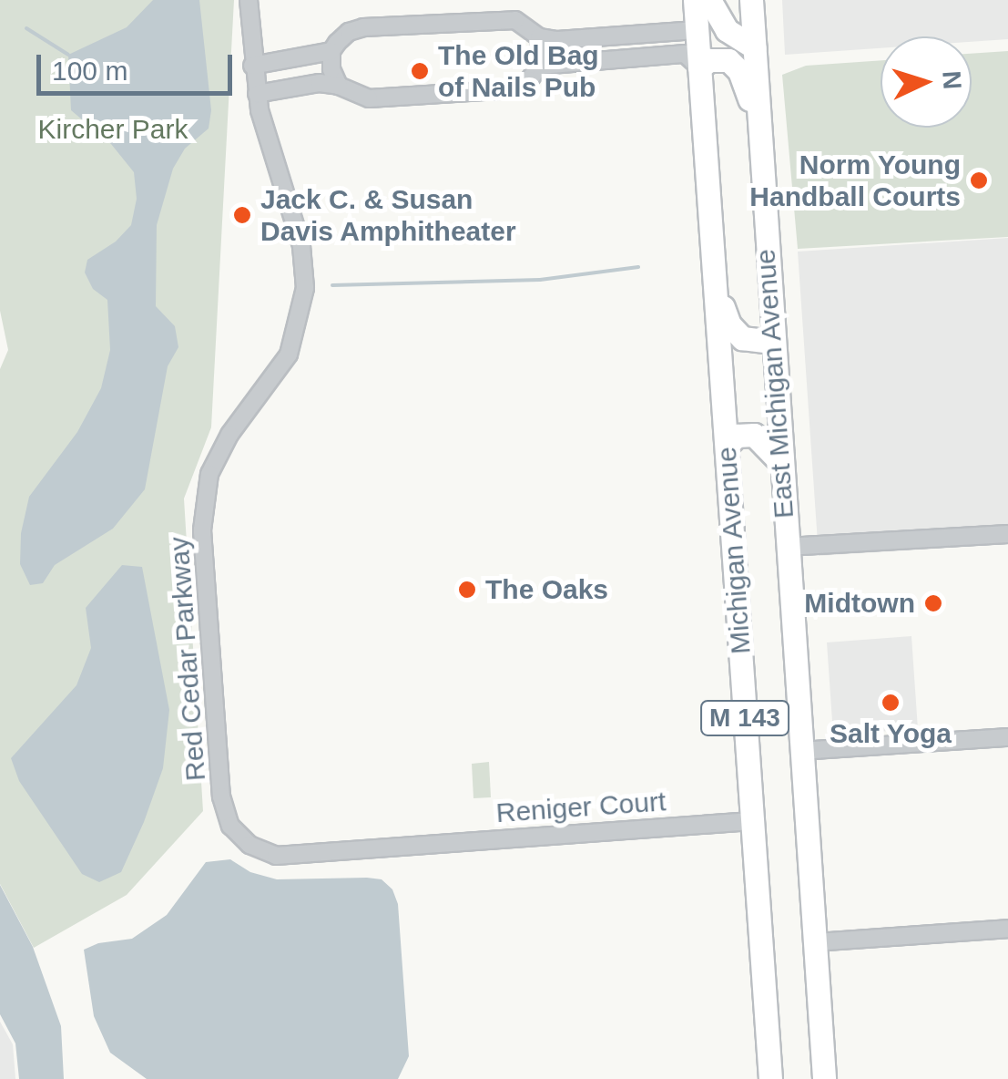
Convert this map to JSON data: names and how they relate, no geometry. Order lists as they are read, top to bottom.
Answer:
{
  "streets": {
    "main road": ["East Michigan Avenue", "Michigan Avenue", "M 143"],
    "street": ["Red Cedar Parkway", "Reniger Court"]
  },
  "crossings": [
    ["East Michigan Avenue", "Michigan Avenue"],
    ["Michigan Avenue", "Reniger Court"],
    ["Red Cedar Parkway", "Reniger Court"]
  ],
  "parks": ["Kircher Park"],
  "places": [
    "The Old Bag of Nails Pub",
    "Norm Young Handball Courts",
    "Jack C. & Susan Davis Amphitheater",
    "The Oaks",
    "Midtown",
    "Salt Yoga"
  ],
  "scale_bar": "100 m",
  "north": "right"
}
